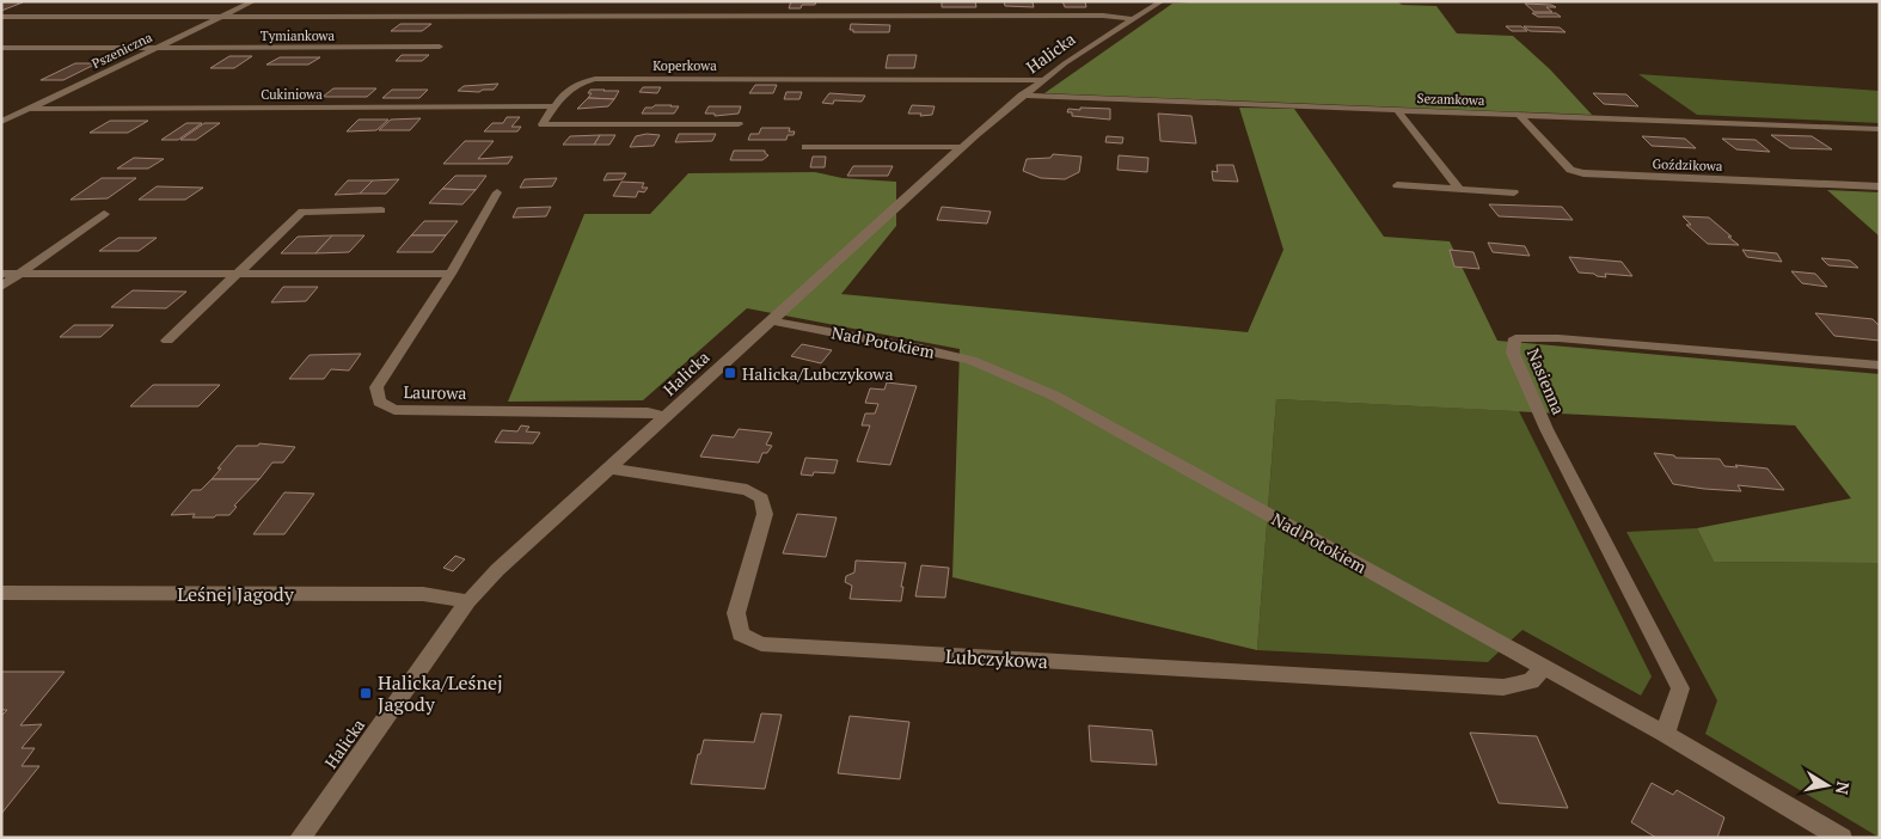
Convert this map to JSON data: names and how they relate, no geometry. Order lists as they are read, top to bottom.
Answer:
{
  "streets": {
    "street": [
      "Tymiankowa",
      "Pszeniczna",
      "Halicka",
      "Koperkowa",
      "Cukiniowa",
      "Sezamkowa",
      "Goździkowa",
      "Nad Potokiem",
      "Nasienna",
      "Laurowa",
      "Leśnej Jagody",
      "Lubczykowa"
    ]
  },
  "crossings": [
    ["Tymiankowa", "Pszeniczna"],
    ["Pszeniczna", "Cukiniowa"],
    ["Halicka", "Koperkowa"],
    ["Halicka", "Sezamkowa"],
    ["Halicka", "Nad Potokiem"],
    ["Halicka", "Laurowa"],
    ["Halicka", "Leśnej Jagody"],
    ["Halicka", "Lubczykowa"],
    ["Koperkowa", "Cukiniowa"],
    ["Sezamkowa", "Goździkowa"],
    ["Nad Potokiem", "Nasienna"],
    ["Nad Potokiem", "Lubczykowa"]
  ],
  "places": {
    "transit": ["Halicka/Lubczykowa", "Halicka/Leśnej Jagody"]
  },
  "north": "right"
}
